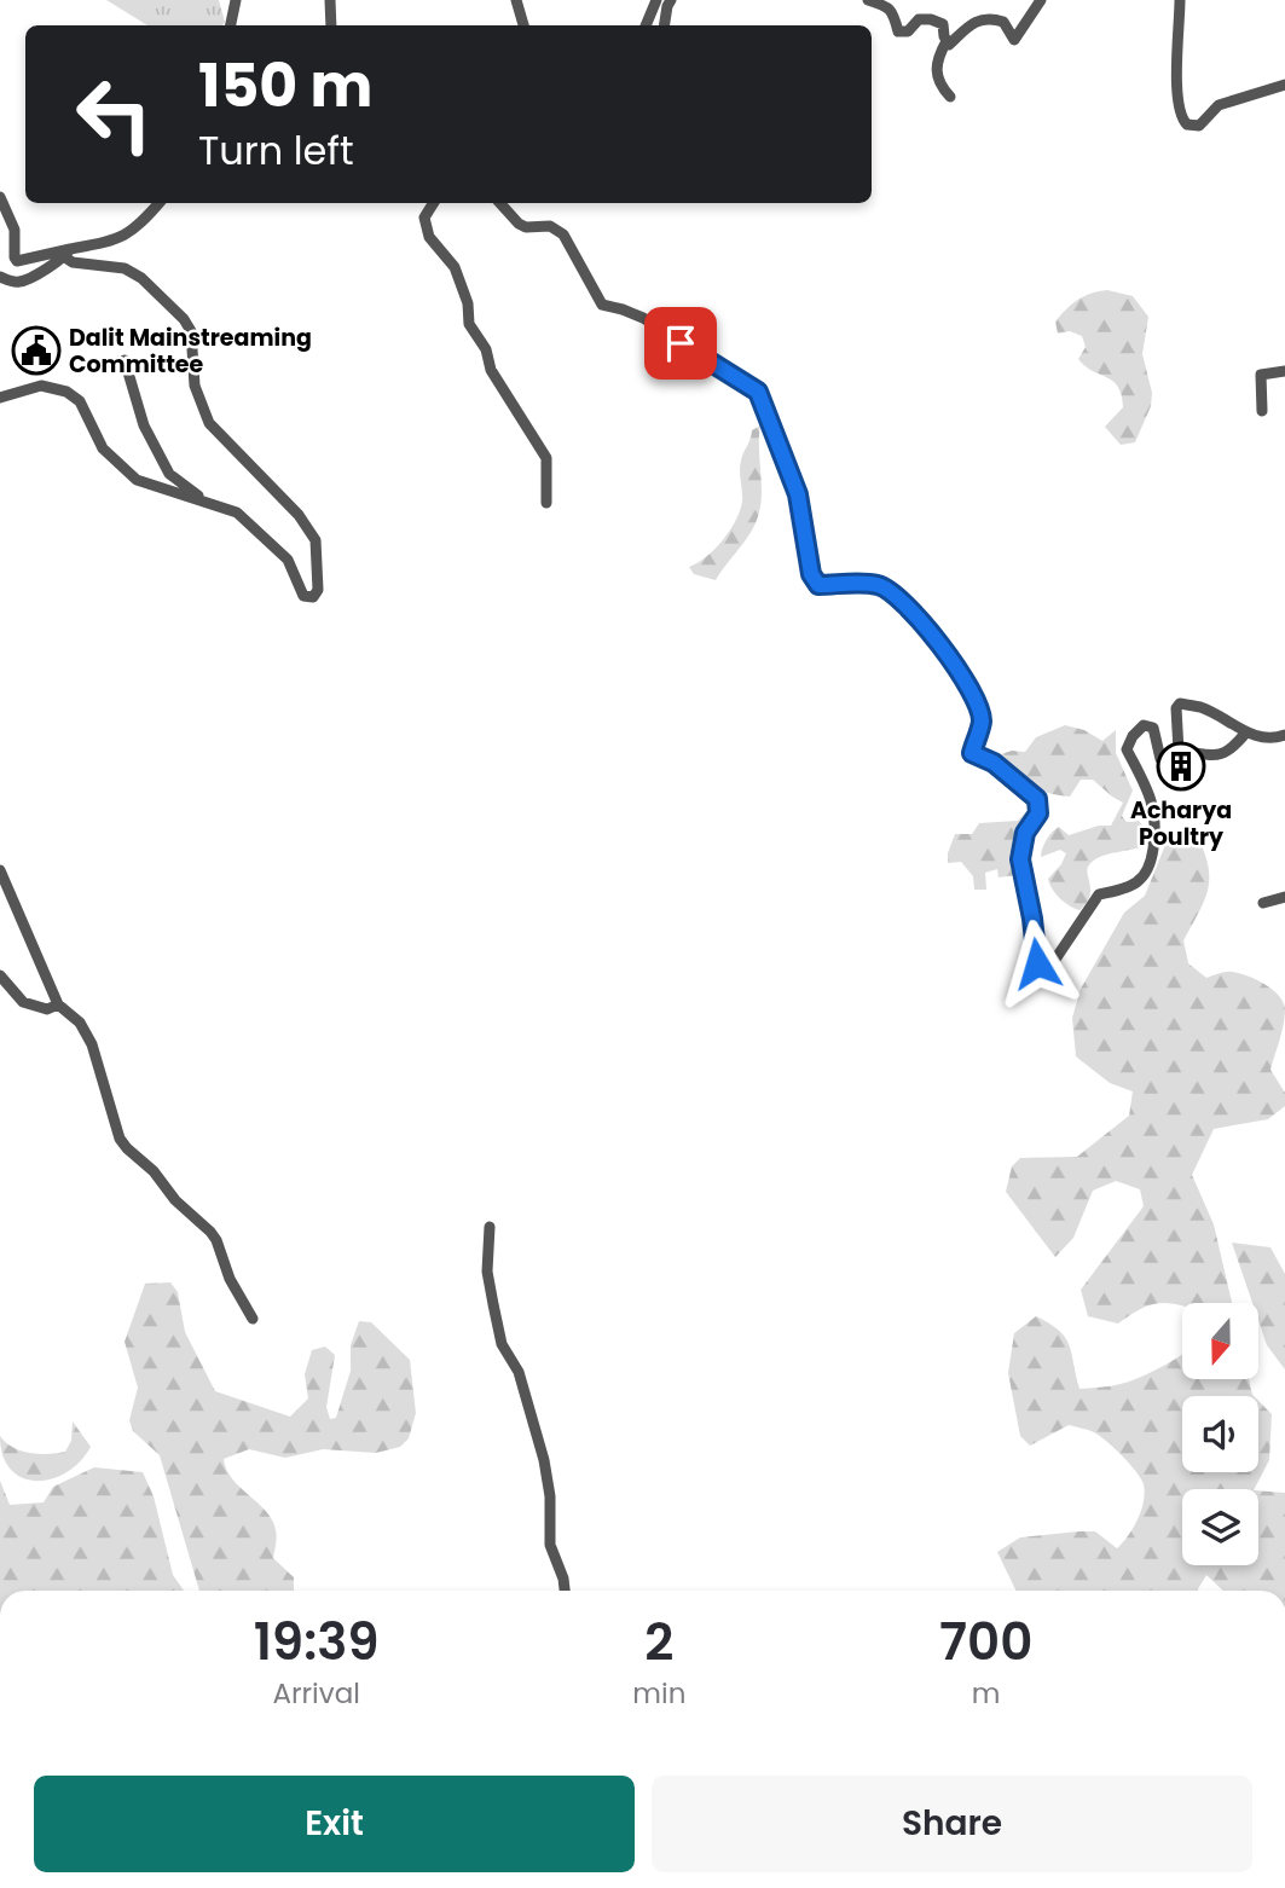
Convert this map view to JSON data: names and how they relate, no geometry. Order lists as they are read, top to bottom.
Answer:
{
  "places": {
    "public building": ["Dalit Mainstreaming Committee"],
    "building": ["Acharya Poultry"]
  },
  "north": "bottom",
  "page": {
    "turn": ["150 m", "Turn left"],
    "eta": [
      "19:39",
      "Arrival",
      "2",
      "min",
      "700",
      "m"
    ],
    "buttons": ["Exit", "Share"]
  }
}
